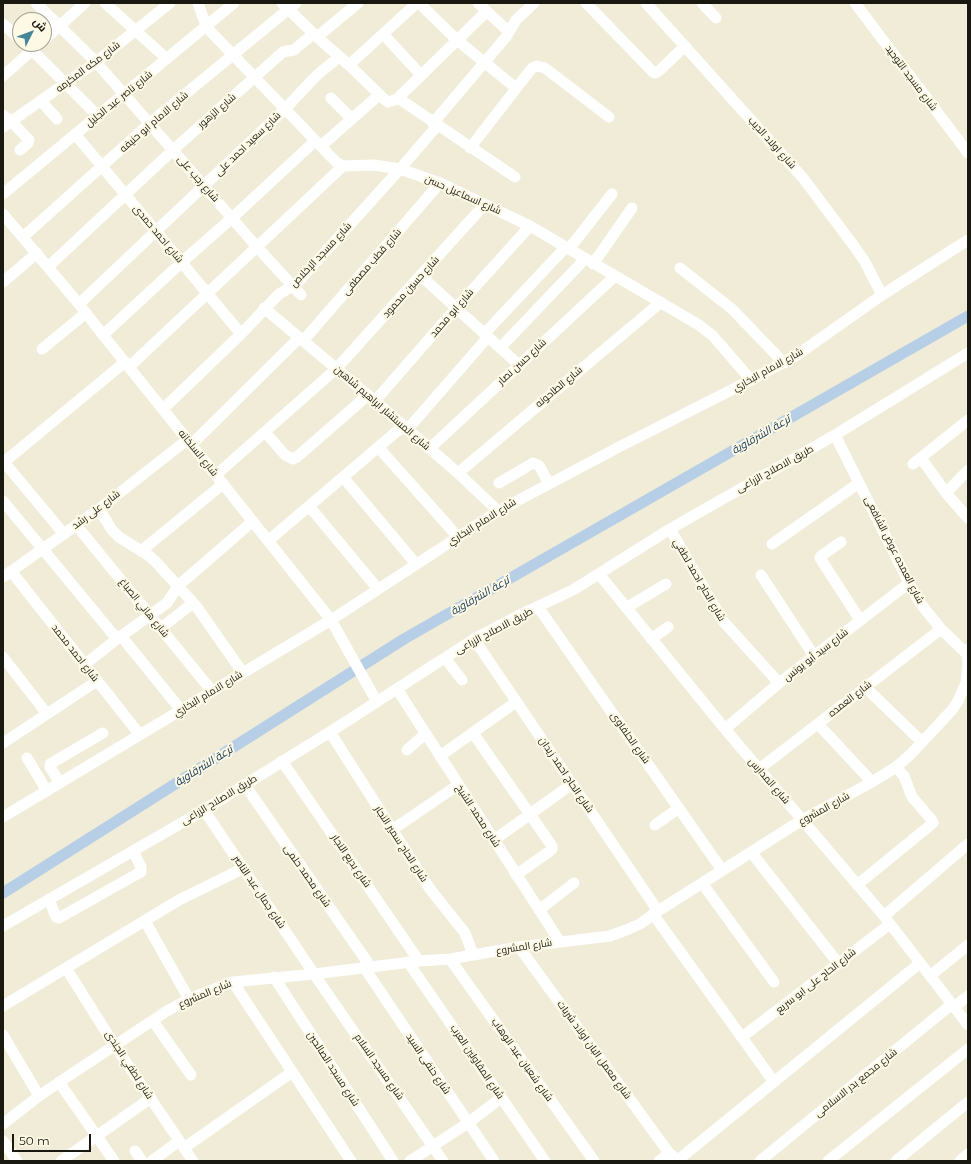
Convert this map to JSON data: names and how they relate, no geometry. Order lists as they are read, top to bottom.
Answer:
{
  "streets": {
    "street": [
      "شارع مكه المكرمه",
      "شارع مسجد التوحيد",
      "شارع ناصر عبد الجليل",
      "شارع الزهور",
      "شارع الامام ابو حنيفه",
      "شارع اولاد الديب",
      "شارع سعيد احمد على",
      "شارع رجب على",
      "شارع اسماعيل حسن",
      "شارع احمد حمدى",
      "شارع مسجد الإخلاص",
      "شارع قطب مصطفى",
      "شارع حسين محمود",
      "شارع ابو محمد",
      "شارع حسن نصار",
      "شارع الامام البخاري",
      "شارع الطاحونه",
      "شارع المستشار ابراهيم شاهين",
      "شارع السلخانه",
      "طريق الاصلاح الزراعى",
      "شارع على رشد",
      "شارع العمده عوض الشافعى",
      "شارع الحاج احمد لطفي",
      "شارع هاني الصباغ",
      "شارع احمد محمد",
      "شارع سيد أبو يونس",
      "شارع العمده",
      "شارع الحلفاوى",
      "شارع الحاج احمد زيدان",
      "شارع المدارس",
      "شارع المشروع",
      "شارع محمد الشيخ",
      "شارع الحاج سمير النجار",
      "شارع بديع النجار",
      "شارع محمد حلمى",
      "شارع جمال عبد الناصر",
      "شارع الحاج على ابو سريع",
      "شارع معمل البان اولاد شربات",
      "شارع شعبان عبد الوهاب",
      "شارع المقاولين العرب",
      "شارع حنفى السيد",
      "شارع لطفي الجندى",
      "شارع مسجد السلام",
      "شارع مسجد الصالحين",
      "شارع مجمع بدر الاسلامى"
    ]
  },
  "crossings": [
    ["شارع مكه المكرمه", "شارع رجب على"],
    ["شارع ناصر عبد الجليل", "شارع رجب على"],
    ["شارع ناصر عبد الجليل", "شارع احمد حمدى"],
    ["شارع الزهور", "شارع رجب على"],
    ["شارع الزهور", "شارع احمد حمدى"],
    ["شارع الزهور", "شارع السلخانه"],
    ["شارع الامام ابو حنيفه", "شارع رجب على"],
    ["شارع الامام ابو حنيفه", "شارع احمد حمدى"],
    ["شارع الامام ابو حنيفه", "شارع السلخانه"],
    ["شارع اولاد الديب", "شارع الامام البخاري"],
    ["شارع سعيد احمد على", "شارع رجب على"],
    ["شارع سعيد احمد على", "شارع احمد حمدى"],
    ["شارع سعيد احمد على", "شارع السلخانه"],
    ["شارع رجب على", "شارع مسجد الإخلاص"],
    ["شارع اسماعيل حسن", "شارع مسجد الإخلاص"],
    ["شارع اسماعيل حسن", "شارع قطب مصطفى"],
    ["شارع اسماعيل حسن", "شارع حسين محمود"],
    ["شارع اسماعيل حسن", "شارع ابو محمد"],
    ["شارع اسماعيل حسن", "شارع حسن نصار"],
    ["شارع اسماعيل حسن", "شارع الامام البخاري"],
    ["شارع اسماعيل حسن", "شارع الطاحونه"],
    ["شارع احمد حمدى", "شارع مسجد الإخلاص"],
    ["شارع مسجد الإخلاص", "شارع المستشار ابراهيم شاهين"],
    ["شارع مسجد الإخلاص", "شارع السلخانه"],
    ["شارع قطب مصطفى", "شارع المستشار ابراهيم شاهين"],
    ["شارع قطب مصطفى", "شارع السلخانه"],
    ["شارع قطب مصطفى", "شارع على رشد"],
    ["شارع حسين محمود", "شارع ابو محمد"],
    ["شارع حسين محمود", "شارع المستشار ابراهيم شاهين"],
    ["شارع حسين محمود", "شارع السلخانه"],
    ["شارع ابو محمد", "شارع المستشار ابراهيم شاهين"],
    ["شارع حسن نصار", "شارع المستشار ابراهيم شاهين"],
    ["شارع الامام البخاري", "شارع المستشار ابراهيم شاهين"],
    ["شارع الامام البخاري", "شارع السلخانه"],
    ["شارع الامام البخاري", "شارع هاني الصباغ"],
    ["شارع الامام البخاري", "شارع احمد محمد"],
    ["شارع الطاحونه", "شارع المستشار ابراهيم شاهين"],
    ["شارع السلخانه", "طريق الاصلاح الزراعى"],
    ["شارع السلخانه", "شارع على رشد"],
    ["طريق الاصلاح الزراعى", "شارع العمده عوض الشافعى"],
    ["طريق الاصلاح الزراعى", "شارع الحاج احمد لطفي"],
    ["طريق الاصلاح الزراعى", "شارع الحلفاوى"],
    ["طريق الاصلاح الزراعى", "شارع الحاج احمد زيدان"],
    ["طريق الاصلاح الزراعى", "شارع المدارس"],
    ["طريق الاصلاح الزراعى", "شارع محمد الشيخ"],
    ["طريق الاصلاح الزراعى", "شارع الحاج سمير النجار"],
    ["طريق الاصلاح الزراعى", "شارع بديع النجار"],
    ["طريق الاصلاح الزراعى", "شارع محمد حلمى"],
    ["طريق الاصلاح الزراعى", "شارع جمال عبد الناصر"],
    ["شارع على رشد", "شارع هاني الصباغ"],
    ["شارع على رشد", "شارع احمد محمد"],
    ["شارع العمده عوض الشافعى", "شارع سيد أبو يونس"],
    ["شارع العمده عوض الشافعى", "شارع العمده"],
    ["شارع العمده عوض الشافعى", "شارع المشروع"],
    ["شارع الحاج احمد لطفي", "شارع سيد أبو يونس"],
    ["شارع سيد أبو يونس", "شارع المدارس"],
    ["شارع العمده", "شارع المدارس"],
    ["شارع الحلفاوى", "شارع المشروع"],
    ["شارع الحاج احمد زيدان", "شارع المشروع"],
    ["شارع الحاج احمد زيدان", "شارع الحاج على ابو سريع"],
    ["شارع المدارس", "شارع المشروع"],
    ["شارع المدارس", "شارع الحاج على ابو سريع"],
    ["شارع المدارس", "شارع مجمع بدر الاسلامى"],
    ["شارع المشروع", "شارع محمد الشيخ"],
    ["شارع المشروع", "شارع الحاج سمير النجار"],
    ["شارع المشروع", "شارع بديع النجار"],
    ["شارع المشروع", "شارع محمد حلمى"],
    ["شارع المشروع", "شارع جمال عبد الناصر"],
    ["شارع المشروع", "شارع معمل البان اولاد شربات"],
    ["شارع المشروع", "شارع شعبان عبد الوهاب"],
    ["شارع المشروع", "شارع المقاولين العرب"],
    ["شارع المشروع", "شارع حنفى السيد"],
    ["شارع المشروع", "شارع لطفي الجندى"],
    ["شارع المشروع", "شارع مسجد السلام"],
    ["شارع المشروع", "شارع مسجد الصالحين"],
    ["شارع بديع النجار", "شارع المقاولين العرب"],
    ["شارع محمد حلمى", "شارع حنفى السيد"],
    ["شارع جمال عبد الناصر", "شارع مسجد السلام"]
  ],
  "water": ["ترعة الشرقاوية"],
  "scale_bar": "50 m",
  "north": "top right"
}
